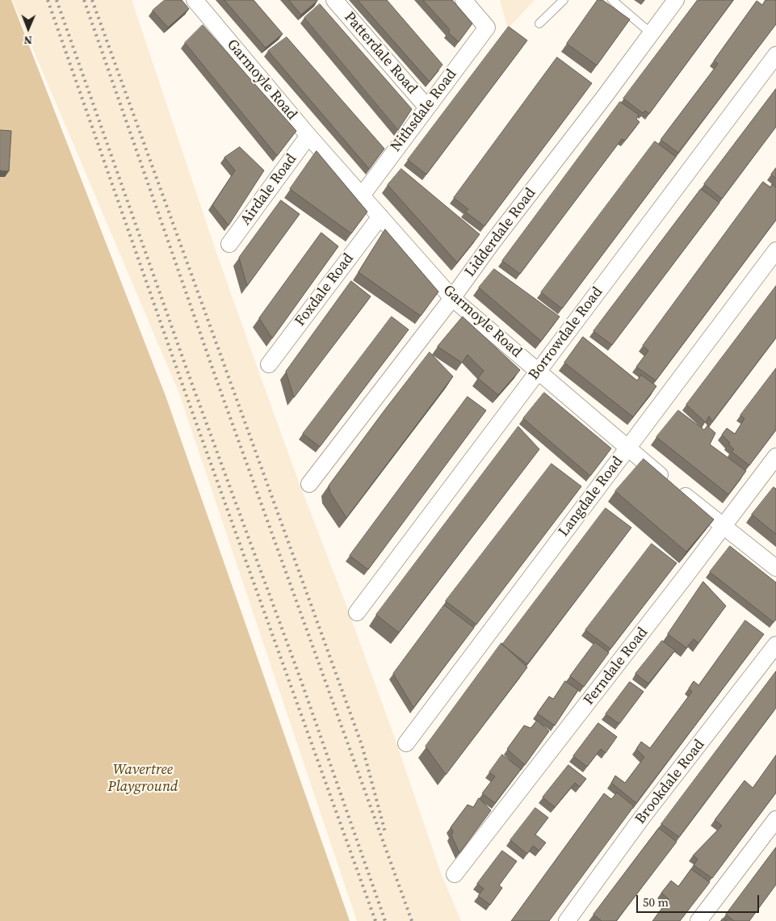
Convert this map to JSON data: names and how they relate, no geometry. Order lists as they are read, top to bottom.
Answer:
{
  "streets": {
    "street": [
      "Patterdale Road",
      "Garmoyle Road",
      "Nithsdale Road",
      "Airdale Road",
      "Lidderdale Road",
      "Foxdale Road",
      "Borrowdale Road",
      "Langdale Road",
      "Ferndale Road",
      "Brookdale Road"
    ]
  },
  "crossings": [
    ["Patterdale Road", "Nithsdale Road"],
    ["Garmoyle Road", "Nithsdale Road"],
    ["Garmoyle Road", "Airdale Road"],
    ["Garmoyle Road", "Lidderdale Road"],
    ["Garmoyle Road", "Foxdale Road"],
    ["Garmoyle Road", "Borrowdale Road"],
    ["Garmoyle Road", "Langdale Road"],
    ["Garmoyle Road", "Ferndale Road"]
  ],
  "parks": ["Wavertree Playground"],
  "scale_bar": "50 m",
  "north": "bottom"
}
